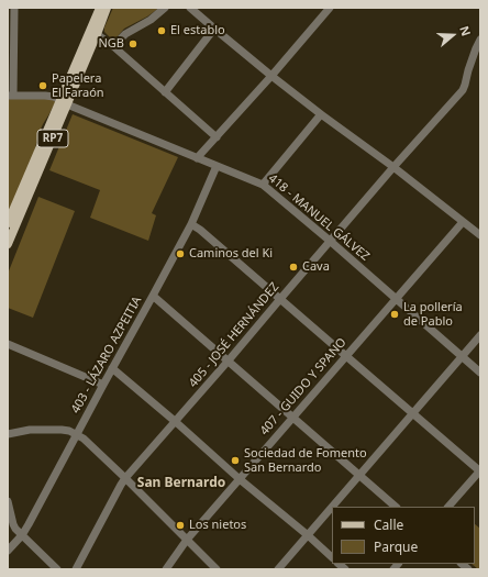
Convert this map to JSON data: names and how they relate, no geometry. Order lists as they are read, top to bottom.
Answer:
{
  "streets": {
    "main road": ["RP7"],
    "street": [
      "418 - MANUEL GÁLVEZ",
      "405 - JOSÉ HERNÁNDEZ",
      "403 - LÁZARO AZPEITIA",
      "407 - GUIDO Y SPANO"
    ]
  },
  "crossings": [
    ["RP7", "418 - MANUEL GÁLVEZ"],
    ["418 - MANUEL GÁLVEZ", "405 - JOSÉ HERNÁNDEZ"],
    ["418 - MANUEL GÁLVEZ", "403 - LÁZARO AZPEITIA"],
    ["418 - MANUEL GÁLVEZ", "407 - GUIDO Y SPANO"]
  ],
  "districts": ["San Bernardo"],
  "places": [
    "El establo",
    "NGB",
    "Papelera El Faraón",
    "Caminos del Ki",
    "Cava",
    "La pollería de Pablo",
    "Sociedad de Fomento San Bernardo",
    "Los nietos"
  ],
  "legend": ["Calle", "Parque"],
  "north": "right"
}
